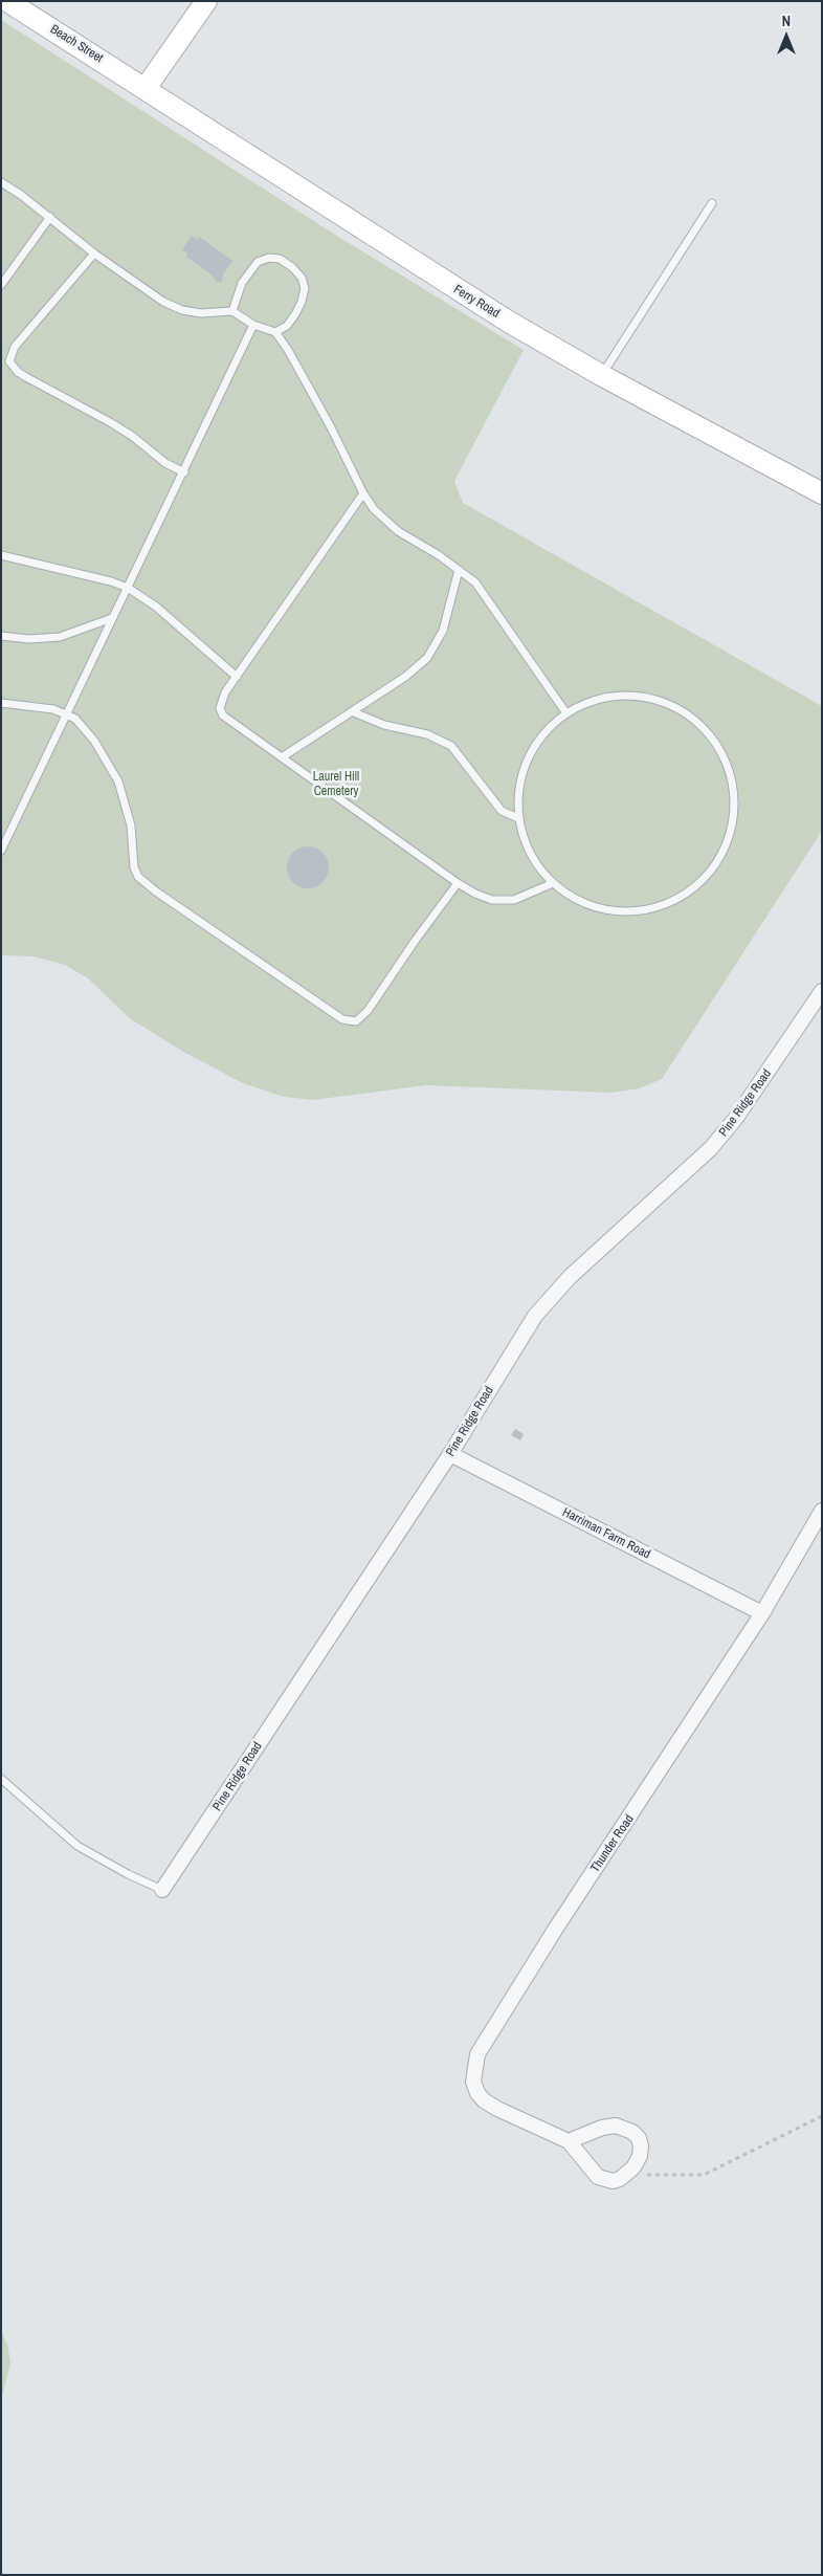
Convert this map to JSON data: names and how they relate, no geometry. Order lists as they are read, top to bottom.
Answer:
{
  "streets": {
    "main road": ["Beach Street", "Ferry Road"],
    "street": ["Pine Ridge Road", "Harriman Farm Road", "Thunder Road"]
  },
  "crossings": [
    ["Beach Street", "Ferry Road"],
    ["Pine Ridge Road", "Harriman Farm Road"],
    ["Harriman Farm Road", "Thunder Road"]
  ],
  "parks": ["Laurel Hill Cemetery"],
  "north": "top"
}
